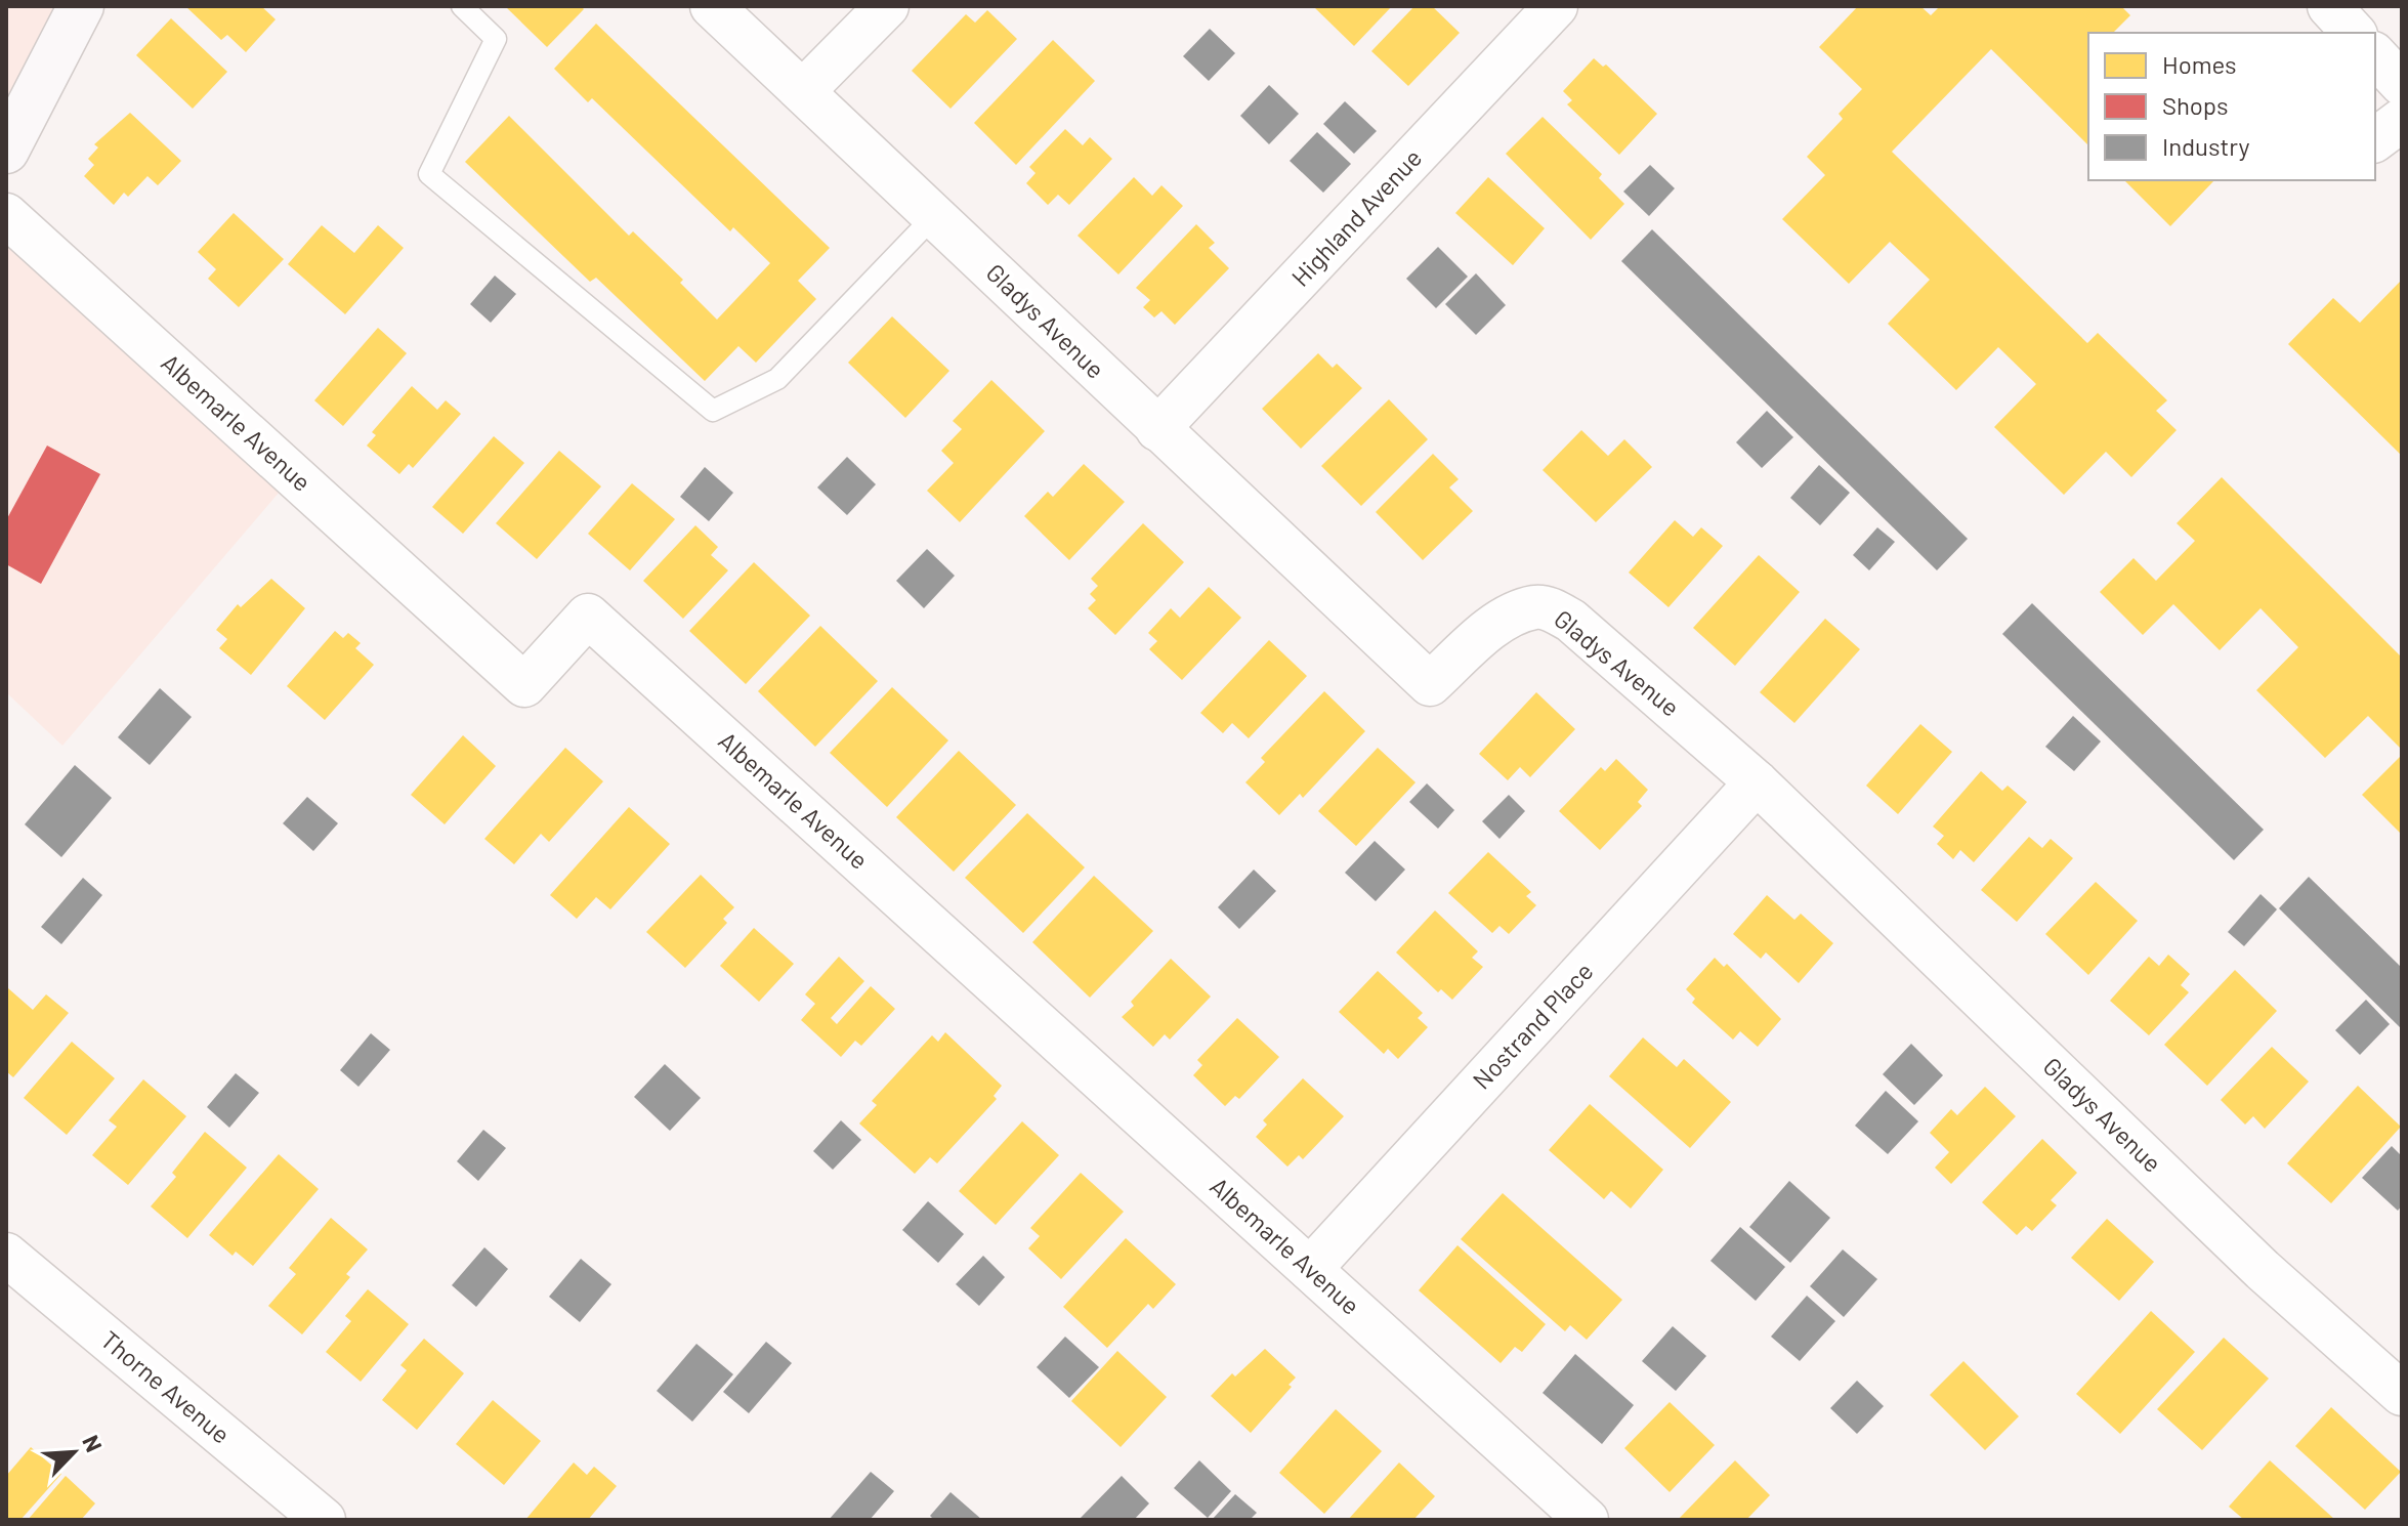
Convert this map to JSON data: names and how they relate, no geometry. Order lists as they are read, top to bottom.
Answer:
{
  "streets": {
    "street": [
      "Highland Avenue",
      "Gladys Avenue",
      "Albemarle Avenue",
      "Nostrand Place",
      "Thorne Avenue"
    ]
  },
  "crossings": [
    ["Highland Avenue", "Gladys Avenue"],
    ["Gladys Avenue", "Nostrand Place"],
    ["Albemarle Avenue", "Nostrand Place"]
  ],
  "legend": ["Homes", "Shops", "Industry"],
  "north": "top right"
}
